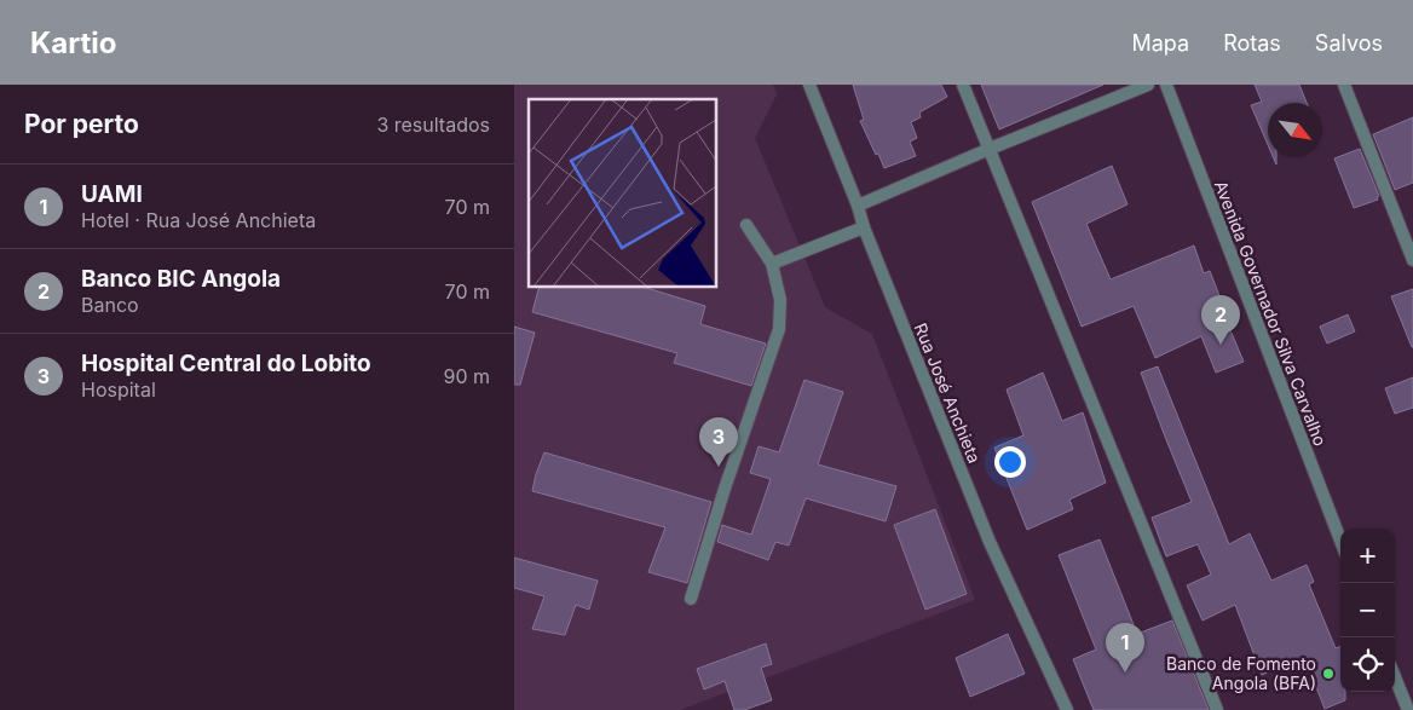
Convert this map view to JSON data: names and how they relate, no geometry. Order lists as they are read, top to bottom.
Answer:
{
  "streets": {
    "street": ["Avenida Governador Silva Carvalho", "Rua José Anchieta"]
  },
  "places": ["Banco de Fomento Angola (BFA)"],
  "north": "bottom right",
  "page": {
    "header": "Kartio",
    "nav": ["Mapa", "Rotas", "Salvos"],
    "heading": ["Por perto", "3 resultados"],
    "list": [
      {
        "mark": "1",
        "name": "UAMI",
        "note": "Hotel · Rua José Anchieta",
        "value": "70 m"
      },
      {
        "mark": "2",
        "name": "Banco BIC Angola",
        "note": "Banco",
        "value": "70 m"
      },
      {
        "mark": "3",
        "name": "Hospital Central do Lobito",
        "note": "Hospital",
        "value": "90 m"
      }
    ],
    "pins": ["2", "3", "1"],
    "map_buttons": ["+", "−"]
  }
}
